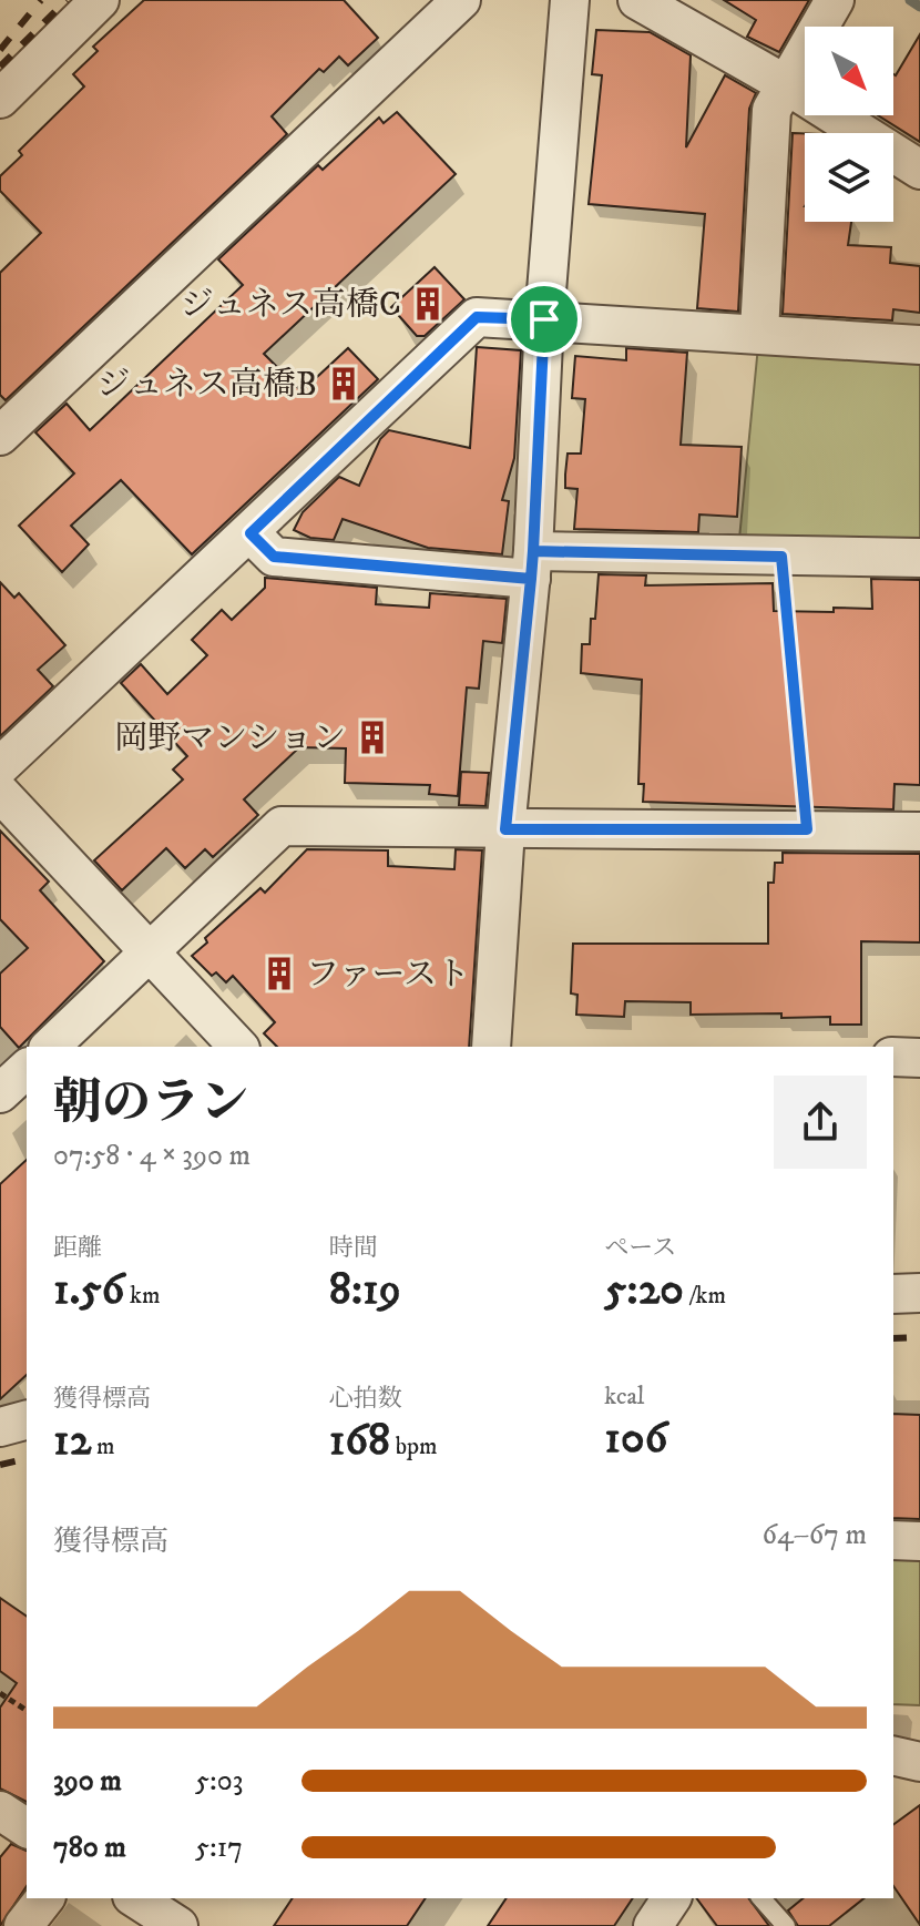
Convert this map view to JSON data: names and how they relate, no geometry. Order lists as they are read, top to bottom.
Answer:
{
  "places": {
    "building": [
      "ジュネス高橋C",
      "ジュネス高橋B",
      "岡野マンション",
      "ファースト"
    ]
  },
  "north": "bottom right",
  "page": {
    "heading": ["朝のラン", "07:58 · 4 × 390 m"],
    "stats": [
      ["距離", "1.56 km"],
      ["時間", "8:19"],
      ["ペース", "5:20 /km"],
      ["獲得標高", "12 m"],
      ["心拍数", "168 bpm"],
      ["kcal", "106"]
    ],
    "chart": ["獲得標高", "64–67 m"],
    "list": [
      {
        "name": "390 m",
        "note": "5:03"
      },
      {
        "name": "780 m",
        "note": "5:17"
      }
    ]
  }
}
